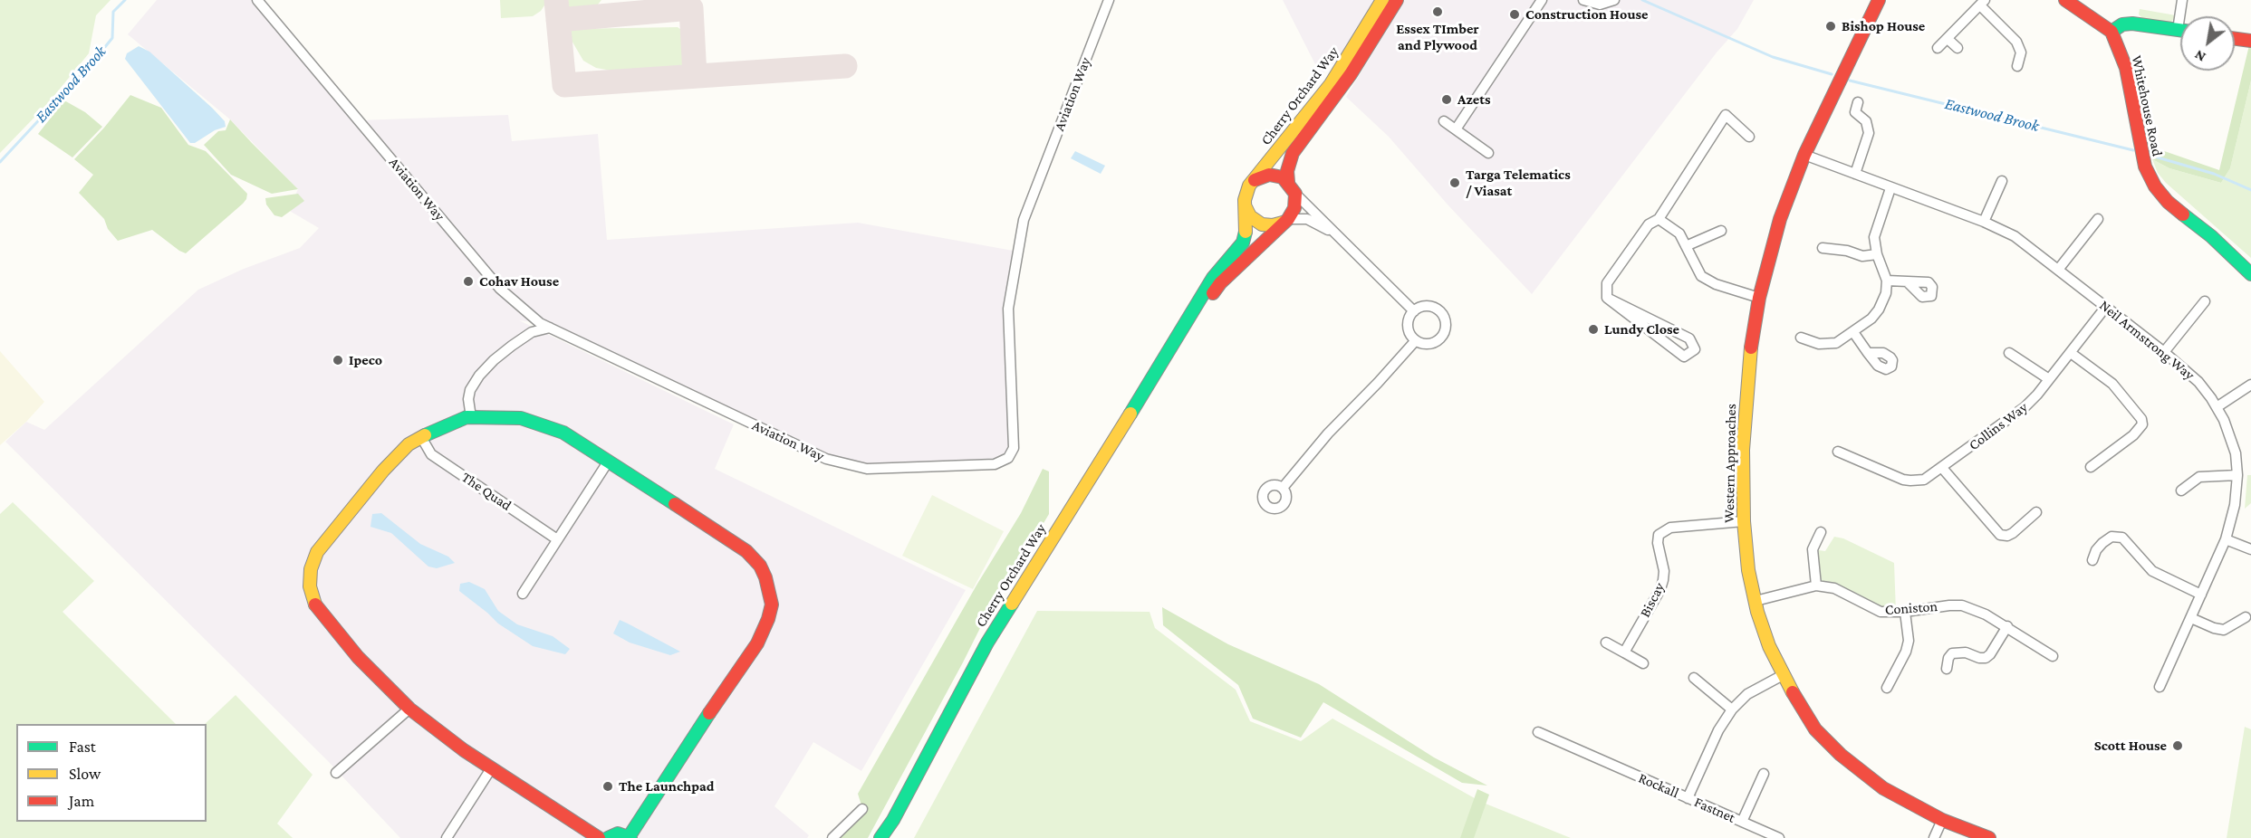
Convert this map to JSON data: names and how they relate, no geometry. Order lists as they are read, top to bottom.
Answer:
{
  "streets": {
    "street": [
      "Aviation Way",
      "Cherry Orchard Way",
      "Whitehouse Road",
      "Neil Armstrong Way",
      "Collins Way",
      "Western Approaches",
      "The Quad",
      "Biscay",
      "Coniston",
      "Rockall",
      "Fastnet"
    ]
  },
  "crossings": [
    ["Neil Armstrong Way", "Collins Way"],
    ["Neil Armstrong Way", "Western Approaches"],
    ["Western Approaches", "Biscay"],
    ["Western Approaches", "Coniston"],
    ["Western Approaches", "Rockall"],
    ["Rockall", "Fastnet"]
  ],
  "water": ["Eastwood Brook"],
  "places": [
    "Essex TImber and Plywood",
    "Construction House",
    "Bishop House",
    "Azets",
    "Targa Telematics / Viasat",
    "Cohav House",
    "Lundy Close",
    "Ipeco",
    "Scott House",
    "The Launchpad"
  ],
  "legend": ["Fast", "Slow", "Jam"],
  "north": "bottom left"
}
